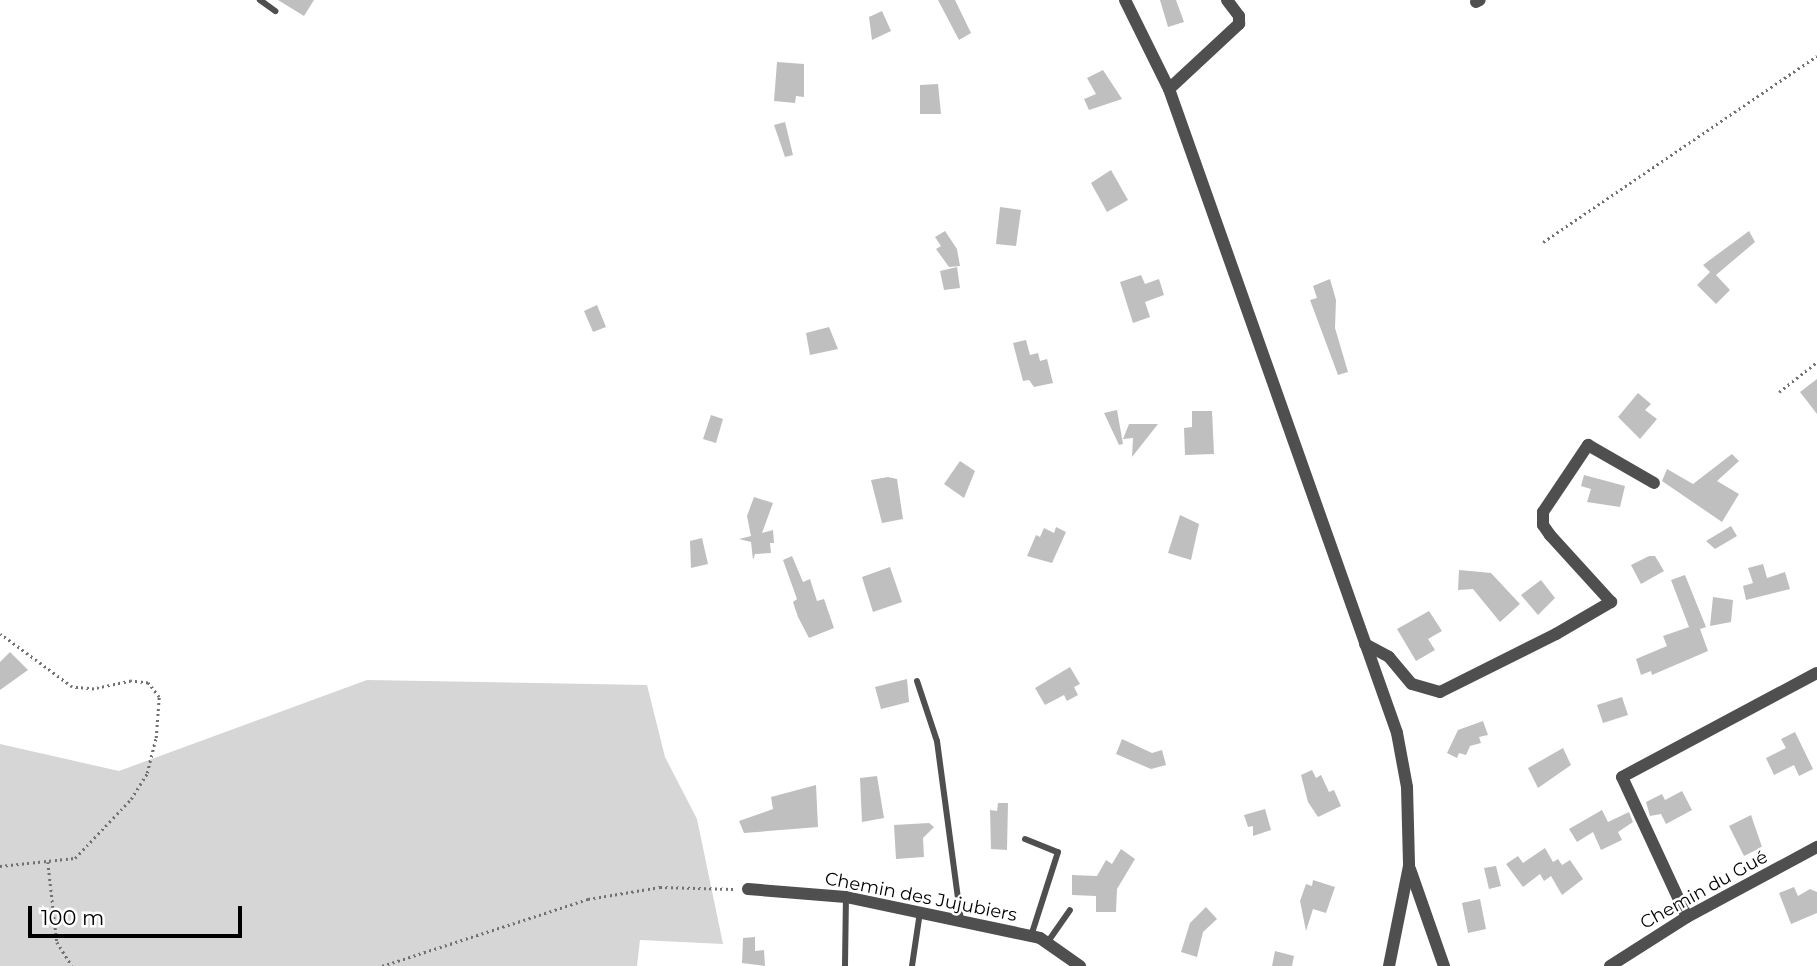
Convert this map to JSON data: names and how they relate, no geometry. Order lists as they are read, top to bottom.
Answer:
{
  "streets": {
    "street": ["Chemin du Gué", "Chemin des Jujubiers"]
  },
  "scale_bar": "100 m"
}
